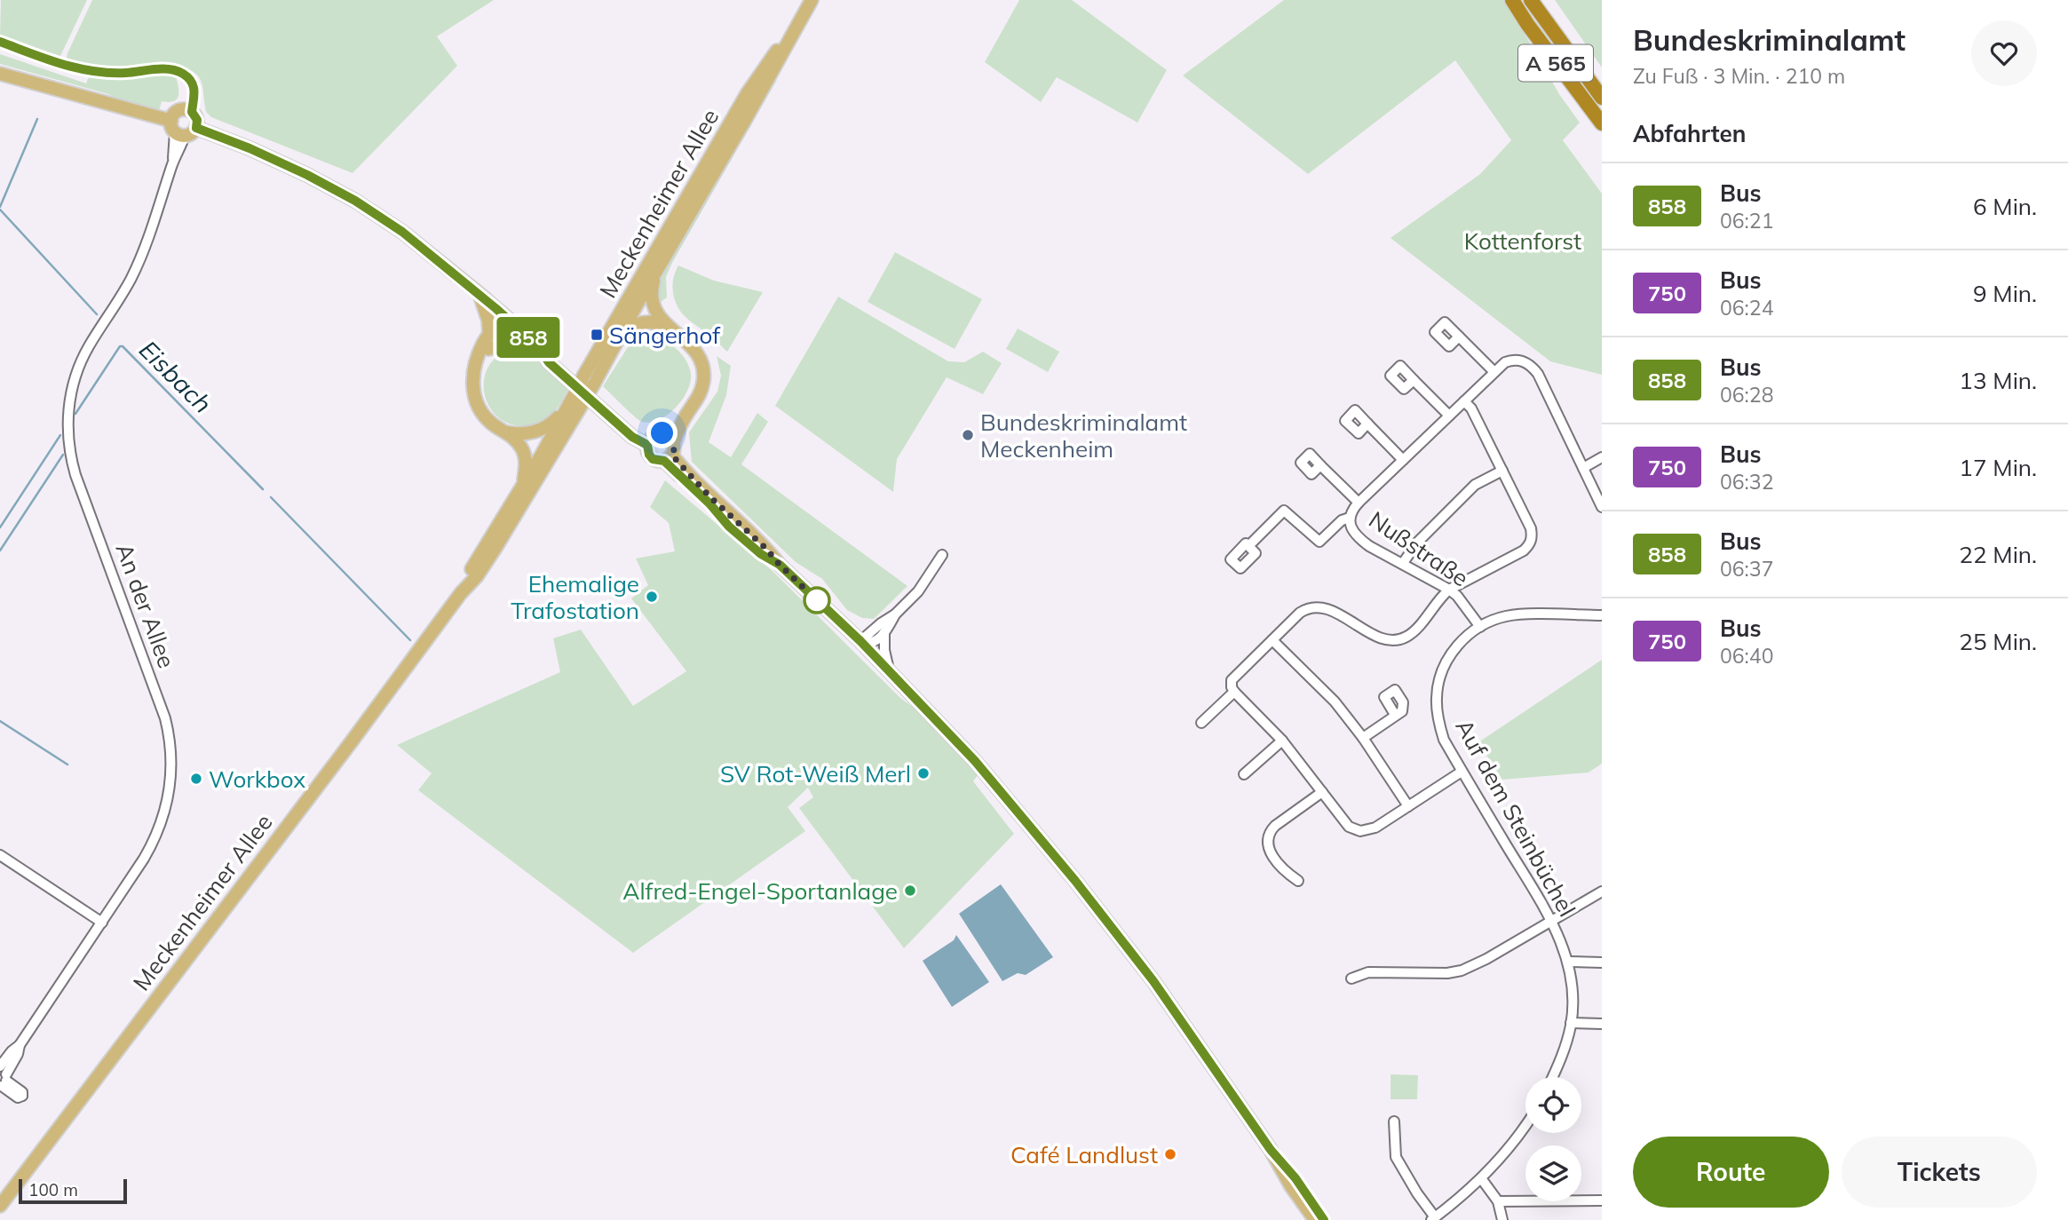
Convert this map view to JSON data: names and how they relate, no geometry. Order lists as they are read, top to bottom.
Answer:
{
  "streets": {
    "highway": ["A 565"],
    "main road": ["Meckenheimer Allee"],
    "street": ["Nußstraße", "An der Allee", "Auf dem Steinbüchel"]
  },
  "crossings": [
    ["Nußstraße", "Auf dem Steinbüchel"]
  ],
  "water": ["Eisbach"],
  "parks": ["Kottenforst"],
  "places": {
    "transit": ["Sängerhof"],
    "other": [
      "Bundeskriminalamt Meckenheim",
      "Ehemalige Trafostation",
      "SV Rot-Weiß Merl",
      "Workbox",
      "Alfred-Engel-Sportanlage",
      "Café Landlust"
    ]
  },
  "lines": ["bus line 858"],
  "scale_bar": "100 m",
  "page": {
    "on_map": "858",
    "heading": [
      ["Bundeskriminalamt", "Zu Fuß · 3 Min. · 210 m"],
      "Abfahrten"
    ],
    "list": [
      {
        "mark": "858",
        "name": "Bus",
        "note": "06:21",
        "value": "6 Min."
      },
      {
        "mark": "750",
        "name": "Bus",
        "note": "06:24",
        "value": "9 Min."
      },
      {
        "mark": "858",
        "name": "Bus",
        "note": "06:28",
        "value": "13 Min."
      },
      {
        "mark": "750",
        "name": "Bus",
        "note": "06:32",
        "value": "17 Min."
      },
      {
        "mark": "858",
        "name": "Bus",
        "note": "06:37",
        "value": "22 Min."
      },
      {
        "mark": "750",
        "name": "Bus",
        "note": "06:40",
        "value": "25 Min."
      }
    ],
    "buttons": ["Route", "Tickets"],
    "scale": "100 m"
  }
}
